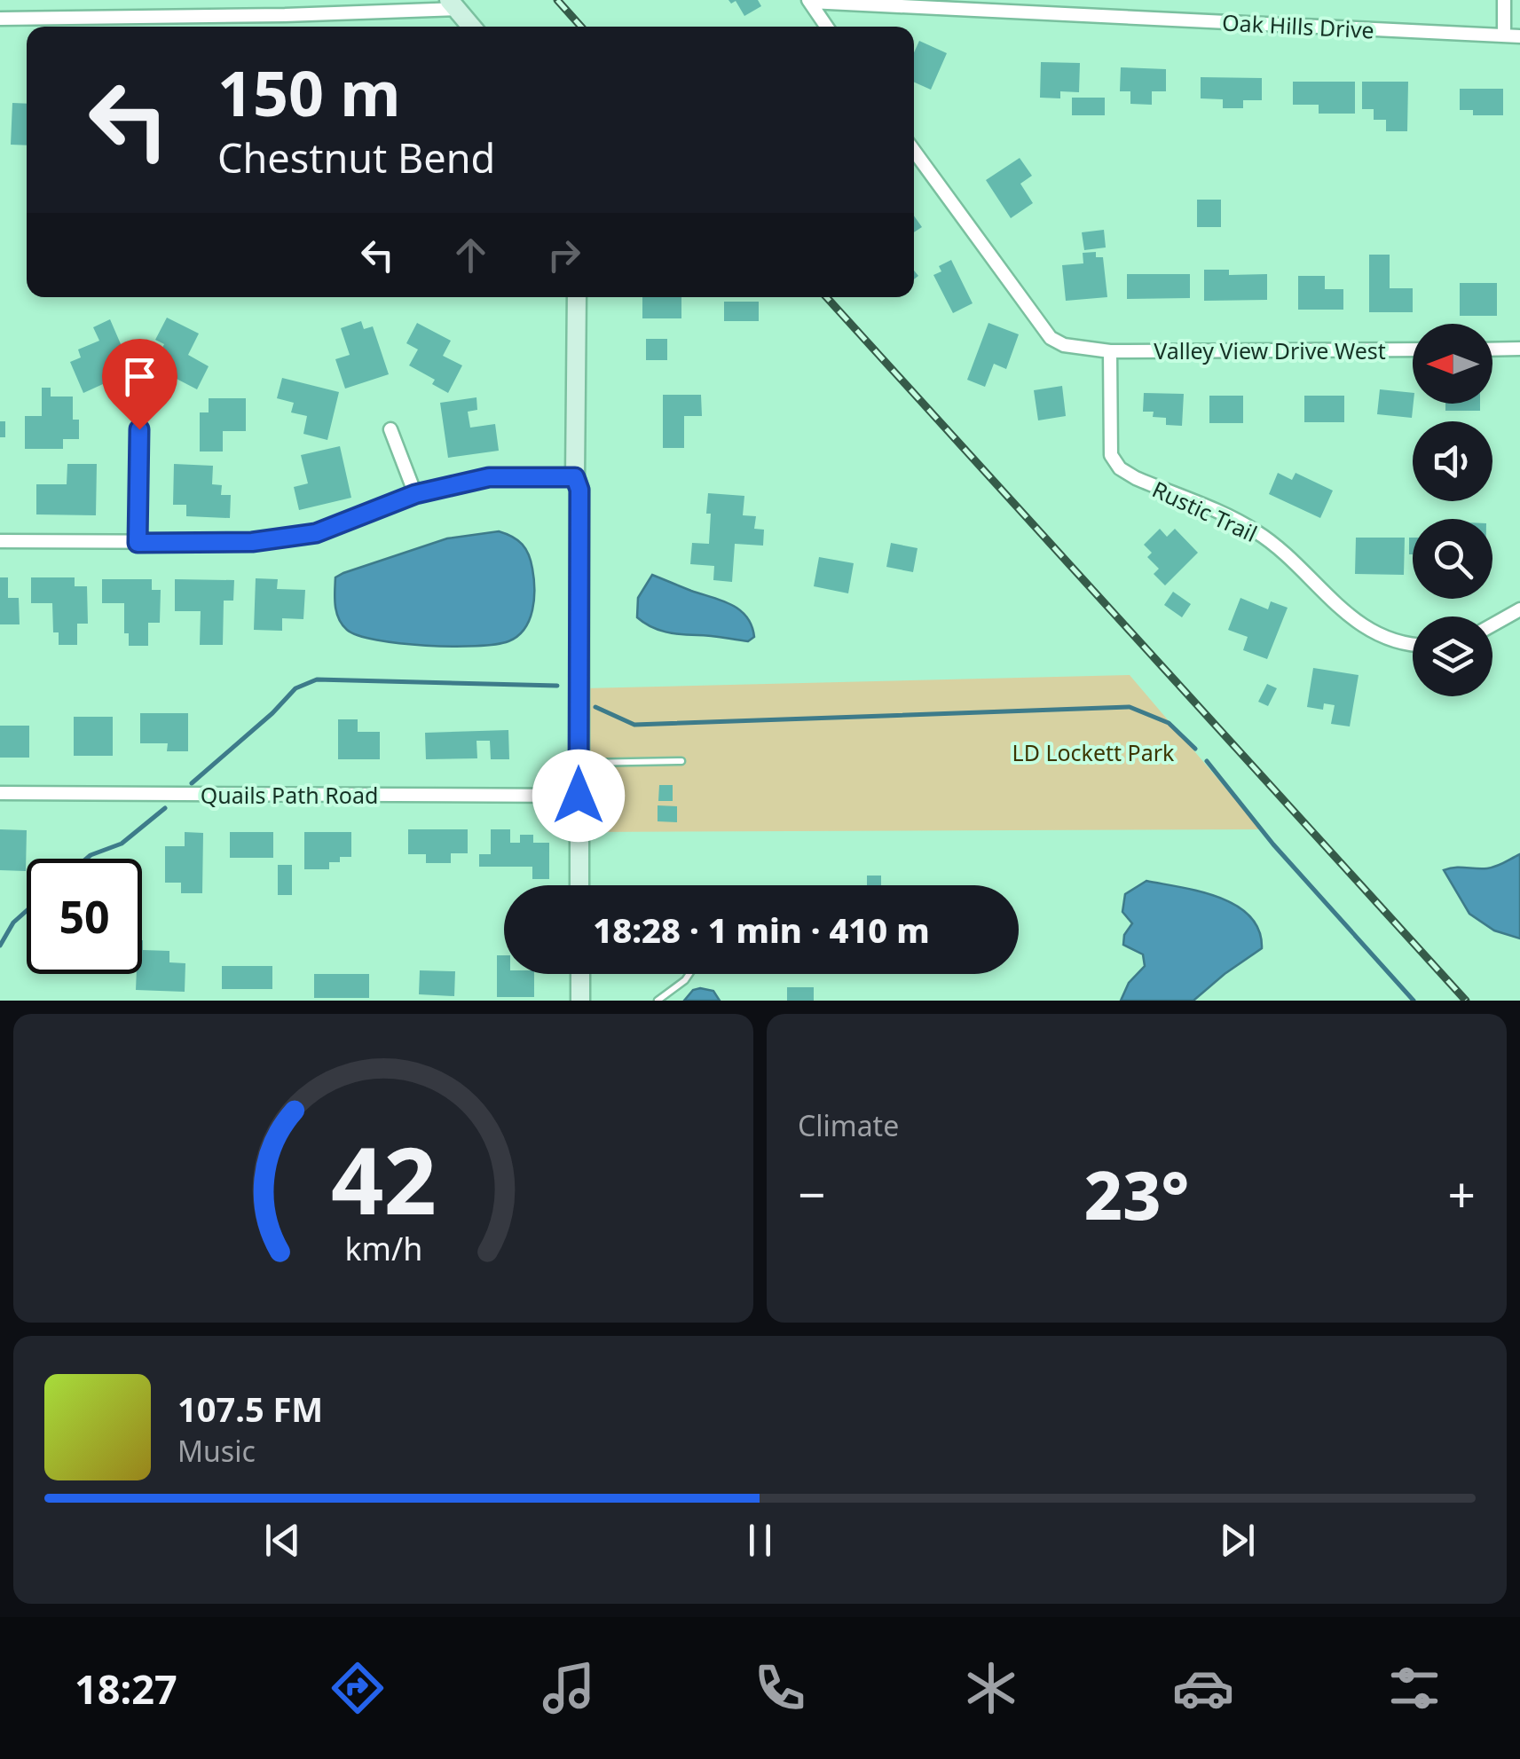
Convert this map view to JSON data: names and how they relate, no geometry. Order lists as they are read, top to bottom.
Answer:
{
  "streets": {
    "street": [
      "Oak Hills Drive",
      "Valley View Drive West",
      "Rustic Trail",
      "Quails Path Road"
    ]
  },
  "crossings": [
    ["Valley View Drive West", "Rustic Trail"]
  ],
  "parks": ["LD Lockett Park"],
  "north": "left",
  "page": {
    "turn": ["150 m", "Chestnut Bend"],
    "limit": "50",
    "trip": "18:28 · 1 min · 410 m",
    "tile": "Climate",
    "heat": ["−", "23°", "+"],
    "song": ["107.5 FM", "Music"],
    "tabs": "18:27",
    "gauge": ["42", "km/h"]
  }
}
